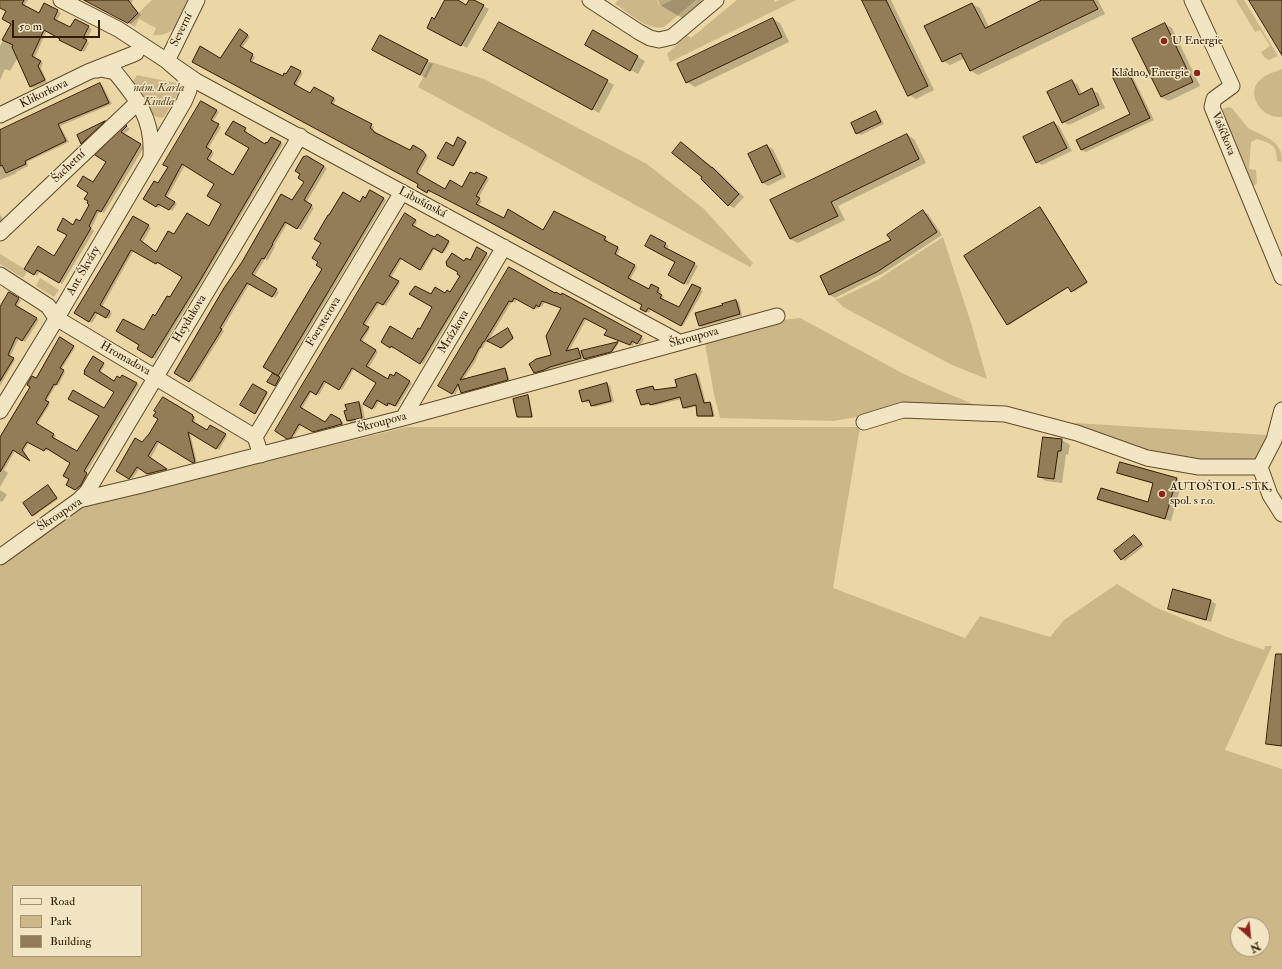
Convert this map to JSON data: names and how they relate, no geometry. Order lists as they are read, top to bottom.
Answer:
{
  "streets": {
    "street": [
      "Severní",
      "Klikorkova",
      "Vašíčkova",
      "Šachetní",
      "Libušínská",
      "Ant. Škváry",
      "Heydukova",
      "Foersterova",
      "Mrázkova",
      "Škroupova",
      "Hromadova"
    ]
  },
  "crossings": [
    ["Severní", "Libušínská"],
    ["Libušínská", "Heydukova"],
    ["Libušínská", "Foersterova"],
    ["Libušínská", "Mrázkova"],
    ["Libušínská", "Škroupova"],
    ["Ant. Škváry", "Hromadova"],
    ["Heydukova", "Škroupova"],
    ["Heydukova", "Hromadova"],
    ["Foersterova", "Hromadova"],
    ["Mrázkova", "Škroupova"]
  ],
  "parks": ["nám. Karla Kindla"],
  "places": ["U Energie", "Kladno, Energie", "AUTOŠTOL-STK, spol. s r.o."],
  "legend": ["Road", "Park", "Building"],
  "scale_bar": "50 m",
  "north": "bottom right"
}
